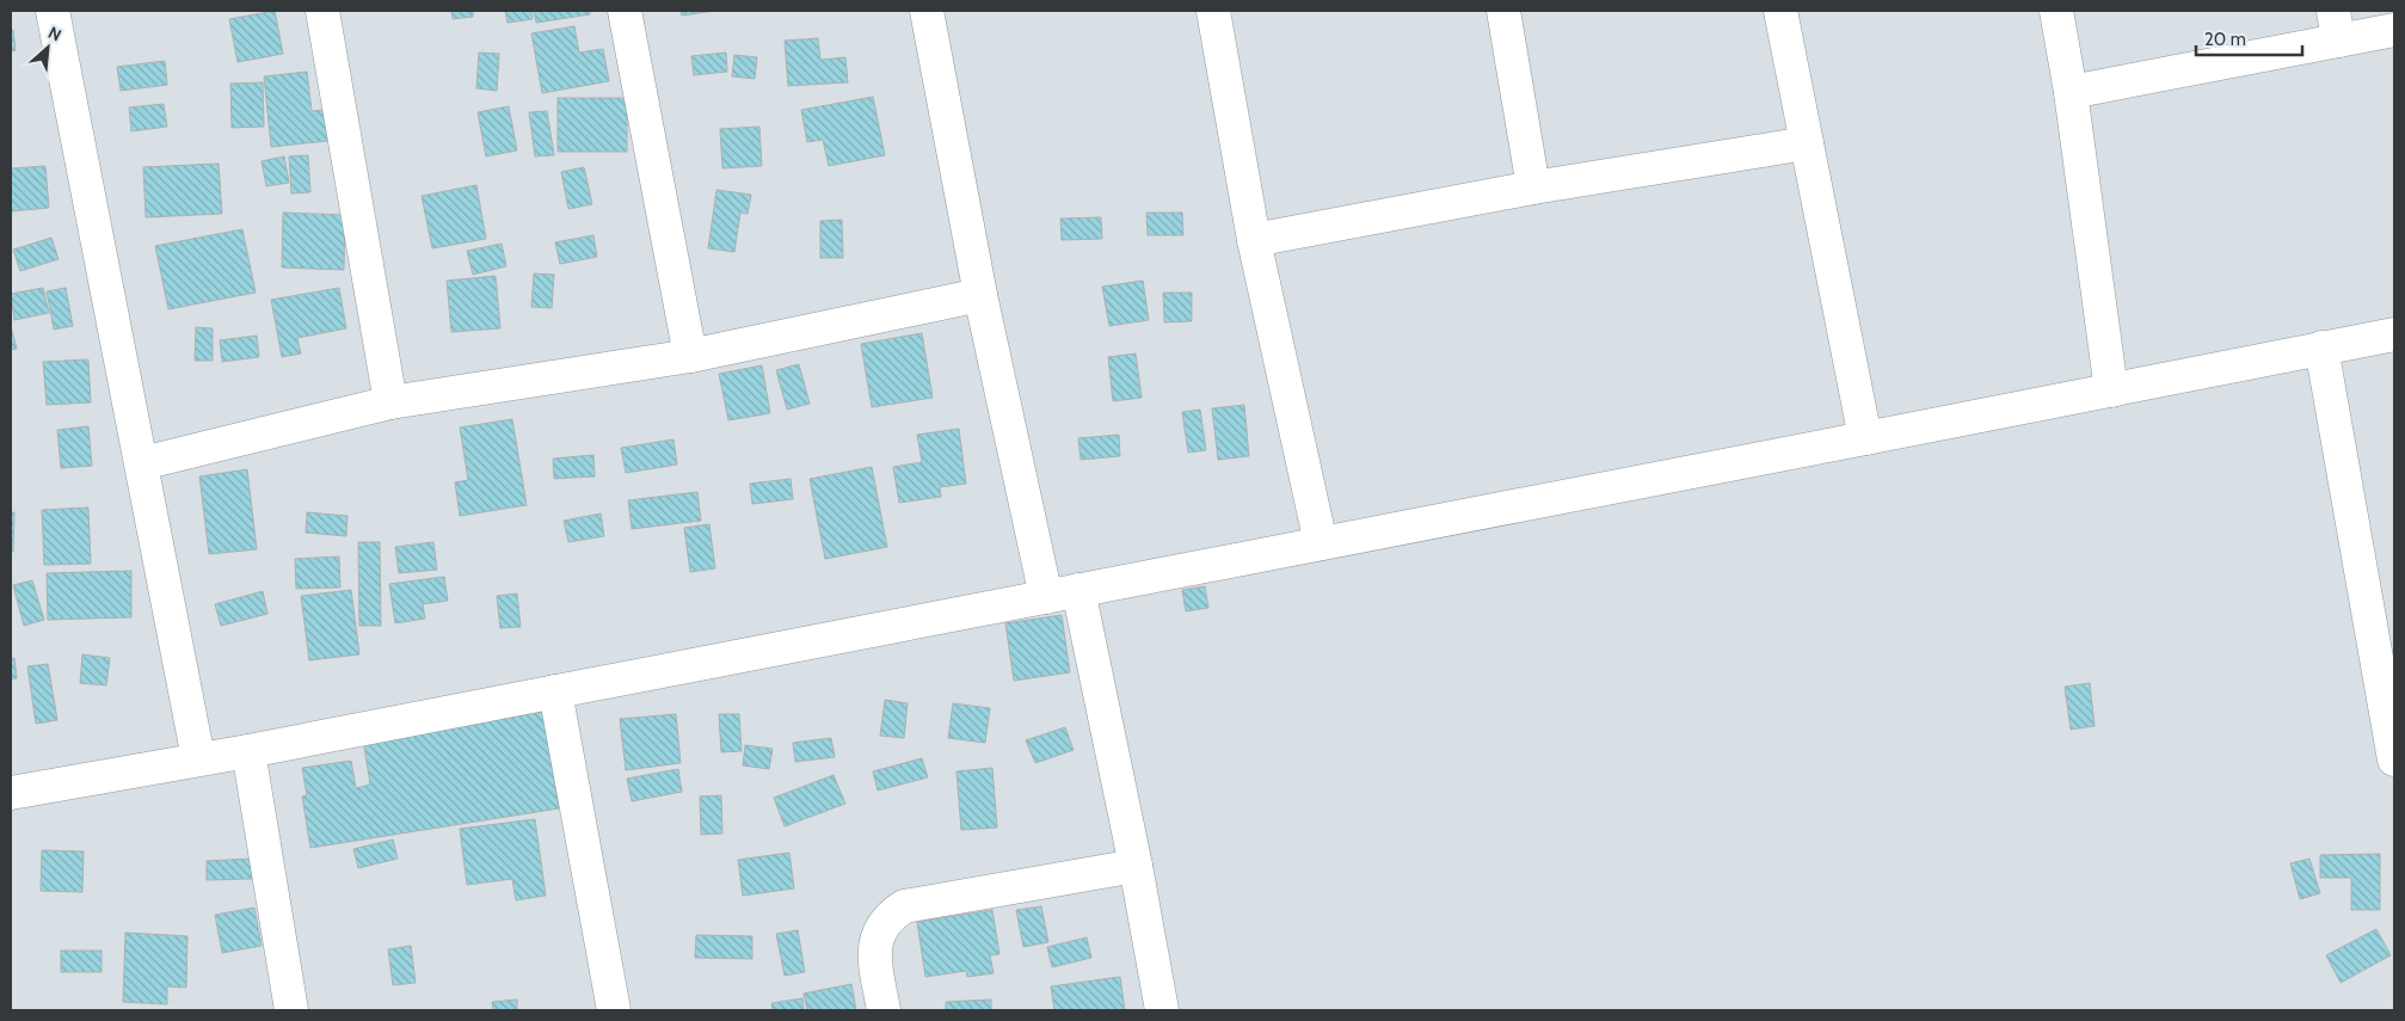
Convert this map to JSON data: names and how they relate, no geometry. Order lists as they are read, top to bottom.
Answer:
{
  "scale_bar": "20 m",
  "north": "top right"
}
